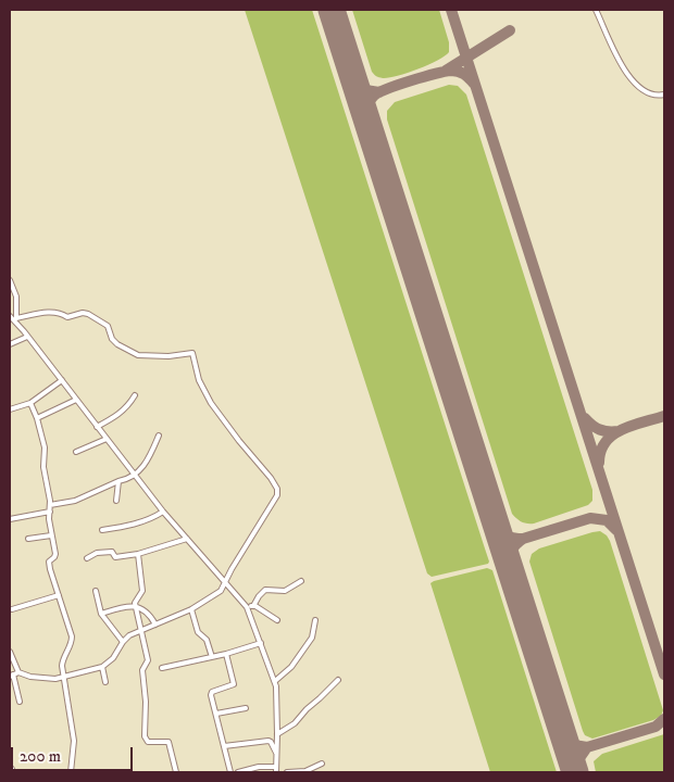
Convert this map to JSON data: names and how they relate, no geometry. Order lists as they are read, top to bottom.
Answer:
{
  "scale_bar": "200 m"
}
